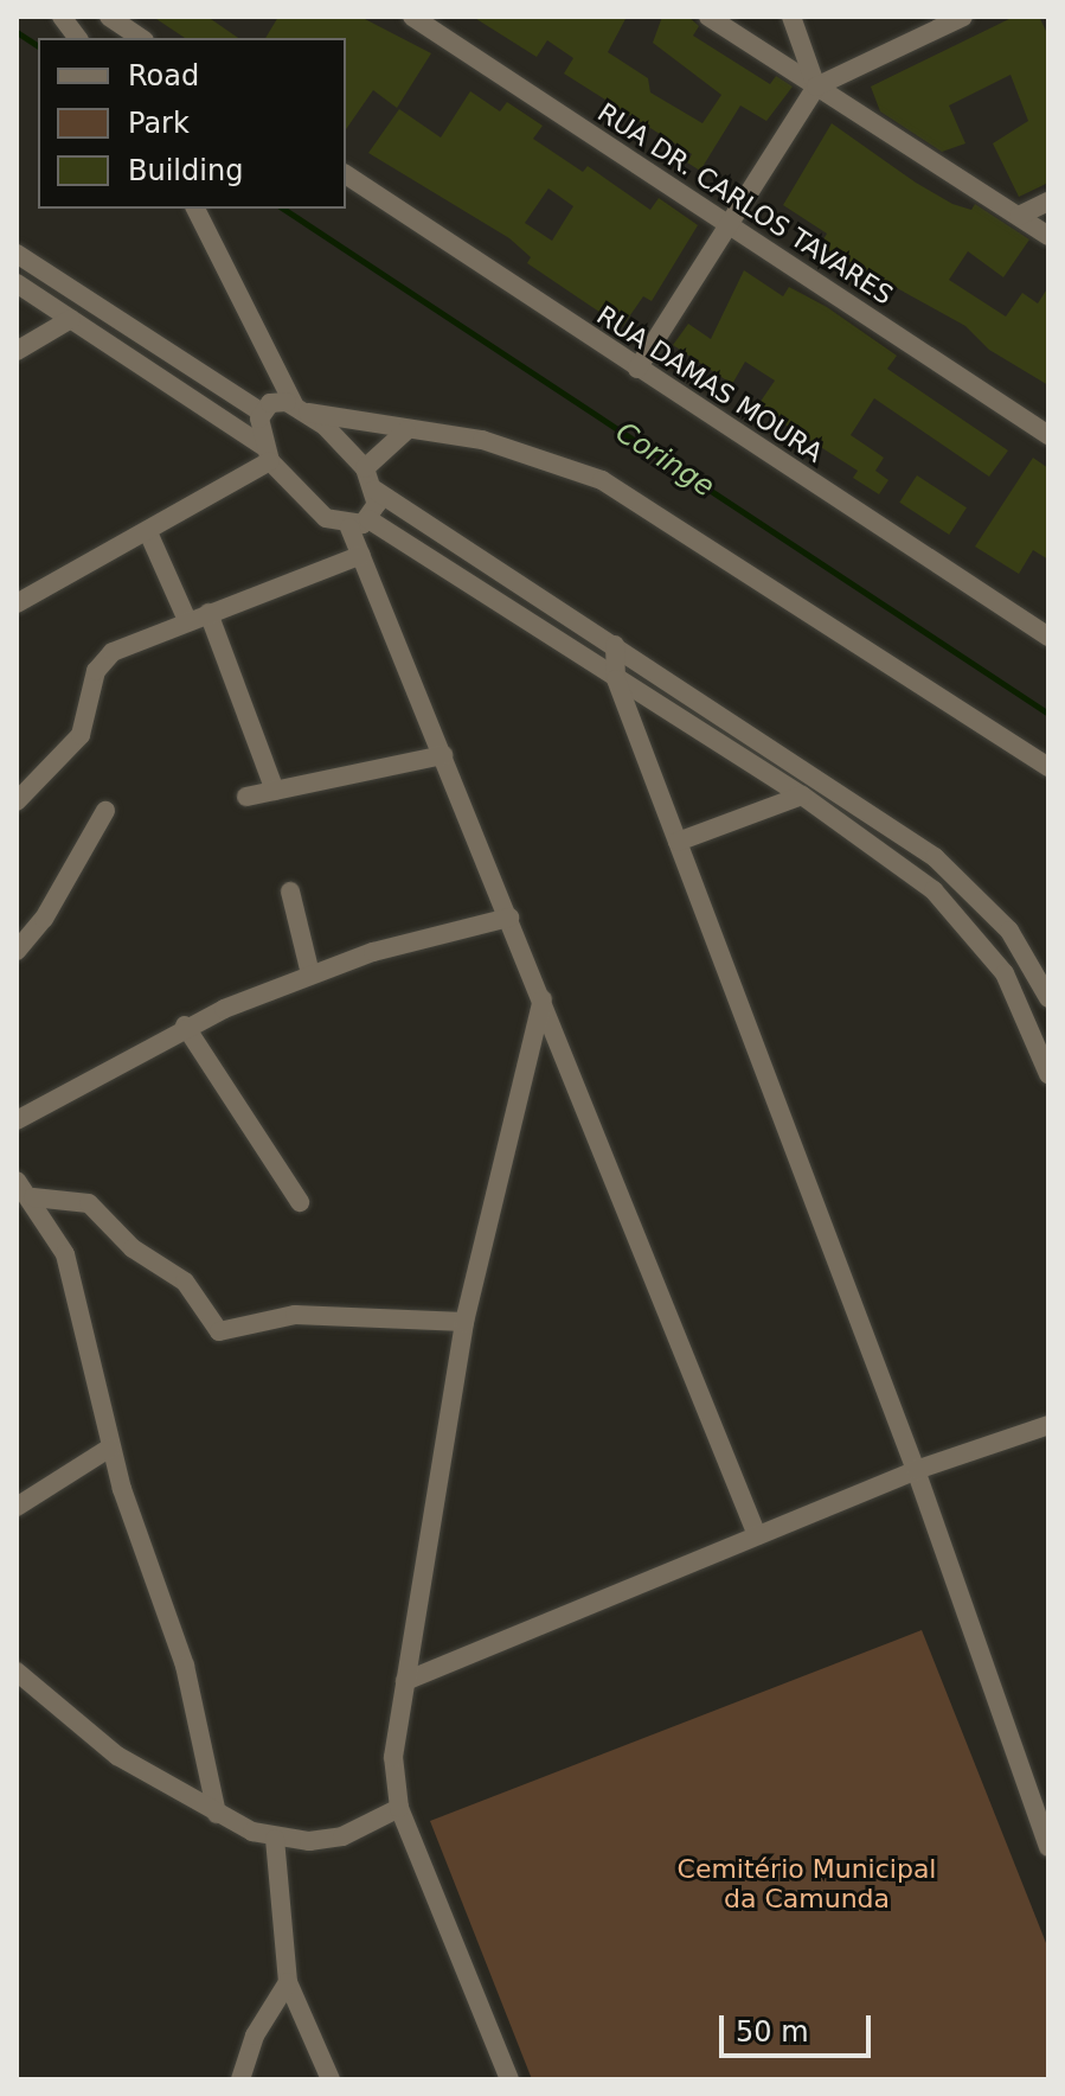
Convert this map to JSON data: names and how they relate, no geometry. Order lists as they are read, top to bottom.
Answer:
{
  "streets": {
    "street": ["RUA DR. CARLOS TAVARES", "RUA DAMAS MOURA"]
  },
  "water": ["Coringe"],
  "parks": ["Cemitério Municipal da Camunda"],
  "legend": ["Road", "Park", "Building"],
  "scale_bar": "50 m"
}
